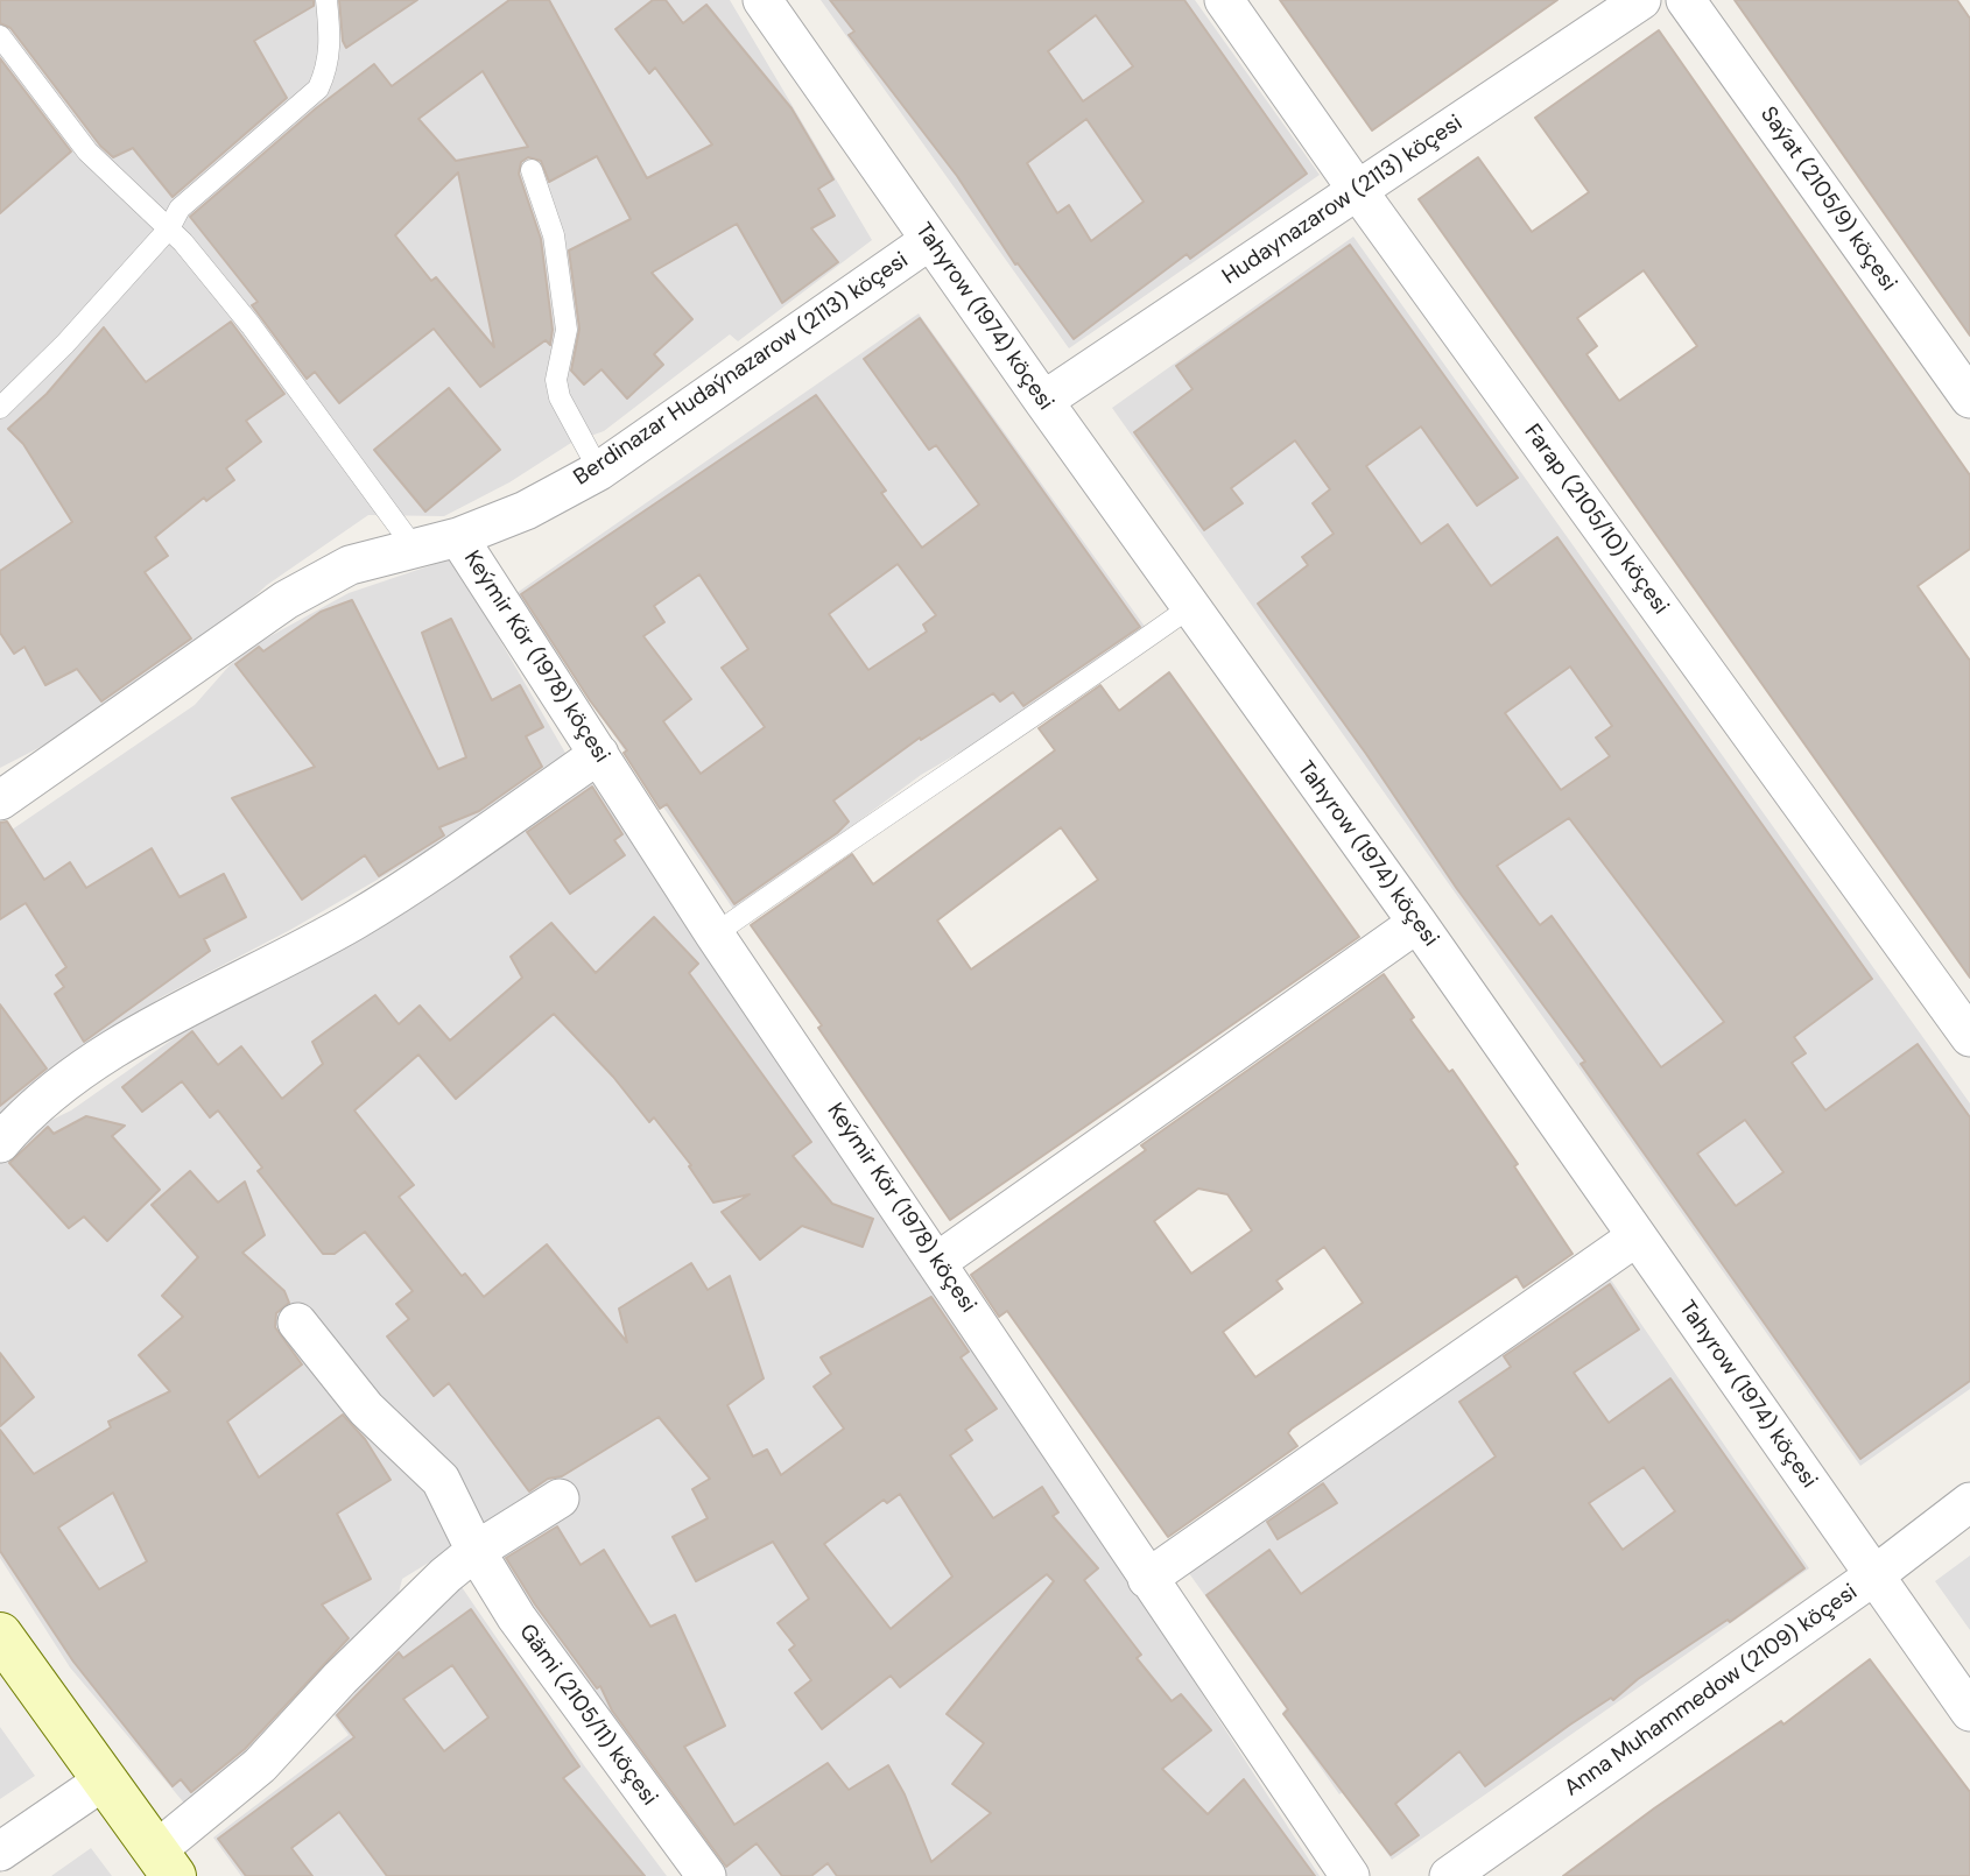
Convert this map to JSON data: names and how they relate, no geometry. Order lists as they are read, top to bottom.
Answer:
{
  "streets": {
    "street": [
      "Saýat (2105/9) köçesi",
      "Hudaynazarow (2113) köçesi",
      "Tahyrow (1974) köçesi",
      "Berdinazar Hudaýnazarow (2113) köçesi",
      "Farap (2105/10) köçesi",
      "Keýmir Kör (1978) köçesi",
      "Anna Muhammedow (2109) köçesi",
      "Gämi (2105/11) köçesi"
    ]
  },
  "crossings": [
    ["Hudaynazarow (2113) köçesi", "Tahyrow (1974) köçesi"],
    ["Hudaynazarow (2113) köçesi", "Farap (2105/10) köçesi"],
    ["Tahyrow (1974) köçesi", "Berdinazar Hudaýnazarow (2113) köçesi"],
    ["Tahyrow (1974) köçesi", "Anna Muhammedow (2109) köçesi"],
    ["Berdinazar Hudaýnazarow (2113) köçesi", "Keýmir Kör (1978) köçesi"]
  ]
}
